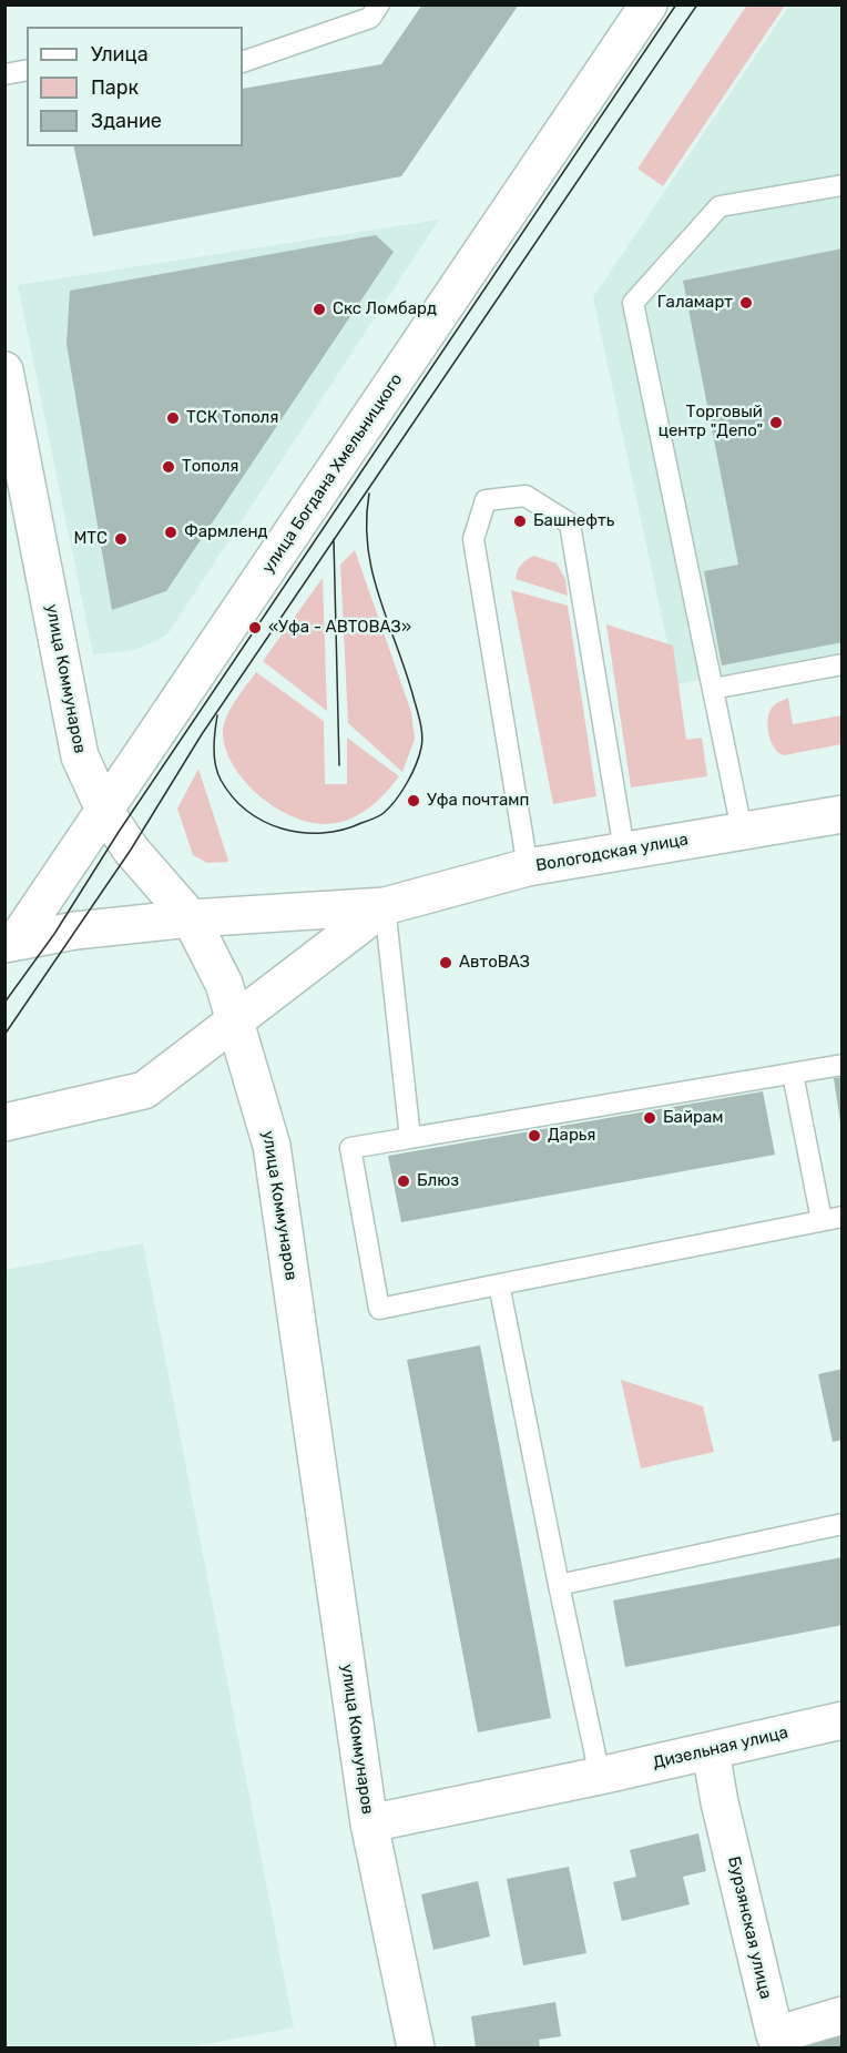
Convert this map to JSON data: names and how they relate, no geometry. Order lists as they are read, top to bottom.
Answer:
{
  "streets": {
    "street": [
      "улица Богдана Хмельницкого",
      "улица Коммунаров",
      "Вологодская улица",
      "Дизельная улица",
      "Бурзянская улица"
    ]
  },
  "crossings": [
    ["улица Богдана Хмельницкого", "улица Коммунаров"],
    ["улица Богдана Хмельницкого", "Вологодская улица"],
    ["улица Коммунаров", "Вологодская улица"],
    ["улица Коммунаров", "Дизельная улица"],
    ["Дизельная улица", "Бурзянская улица"]
  ],
  "places": [
    "Галамарт",
    "Скс Ломбард",
    "ТСК Тополя",
    "Торговый центр \"Депо\"",
    "Тополя",
    "Башнефть",
    "Фармленд",
    "МТС",
    "«Уфа - АВТОВАЗ»",
    "Уфа почтамп",
    "АвтоВАЗ",
    "Байрам",
    "Дарья",
    "Блюз"
  ],
  "legend": ["Улица", "Парк", "Здание"]
}
